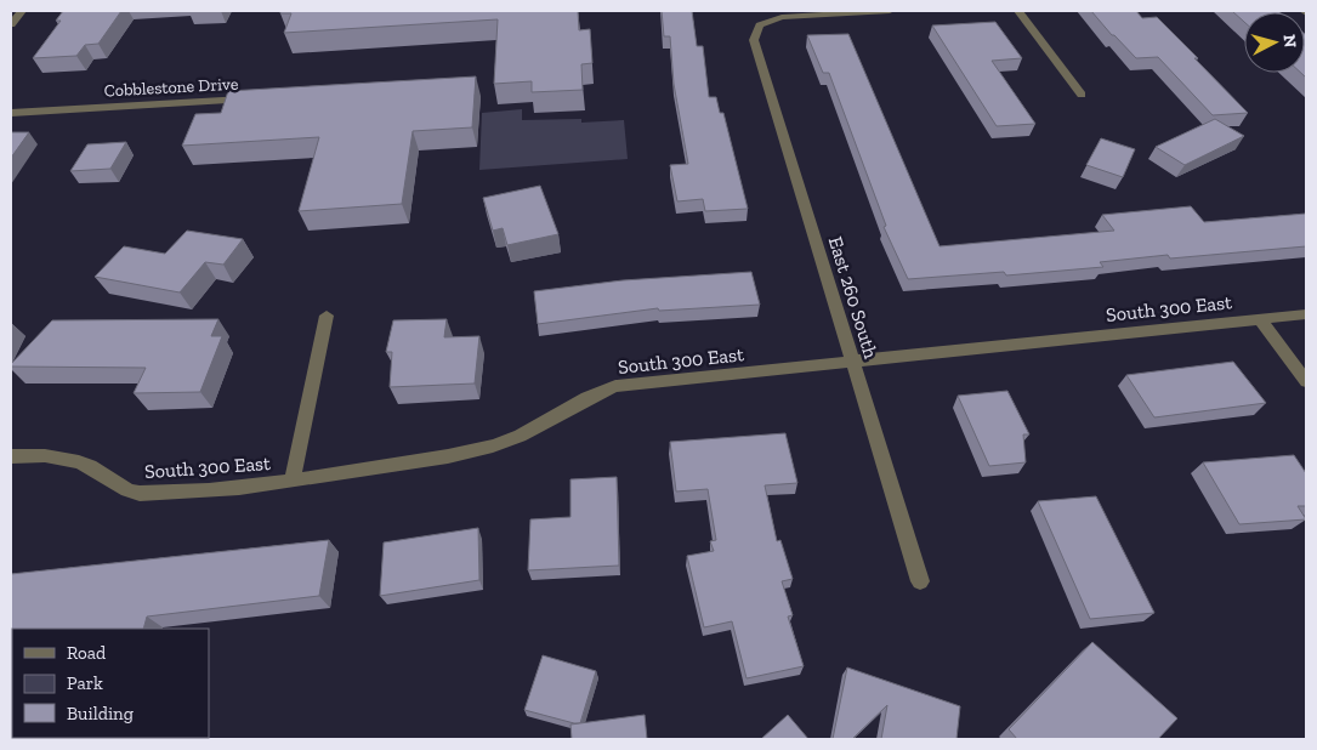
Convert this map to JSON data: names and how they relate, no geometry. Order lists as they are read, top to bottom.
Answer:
{
  "streets": {
    "street": ["Cobblestone Drive", "East 260 South", "South 300 East"]
  },
  "crossings": [
    ["East 260 South", "South 300 East"]
  ],
  "legend": ["Road", "Park", "Building"],
  "north": "right"
}
